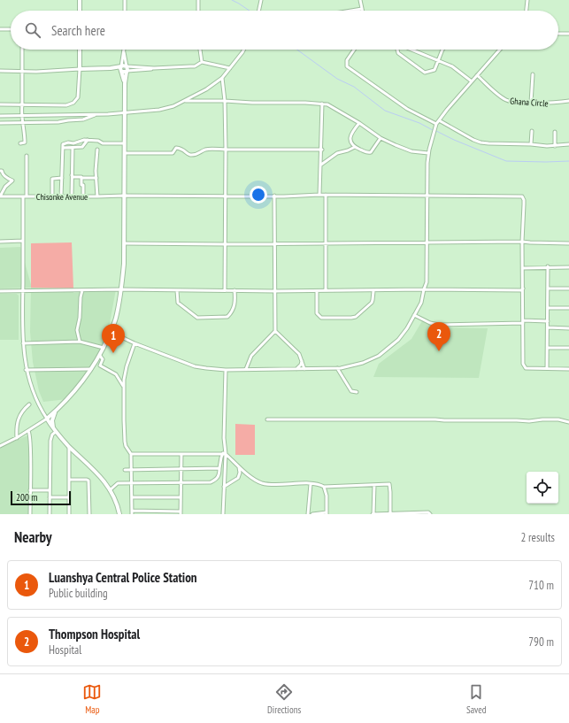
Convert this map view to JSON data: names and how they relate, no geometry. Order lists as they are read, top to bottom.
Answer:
{
  "streets": {
    "street": ["Ghana Circle", "Chisonke Avenue"]
  },
  "scale_bar": "200 m",
  "page": {
    "search": "Search here",
    "pins": ["2", "1"],
    "scale": "200 m",
    "heading": ["Nearby", "2 results"],
    "list": [
      {
        "mark": "1",
        "name": "Luanshya Central Police Station",
        "note": "Public building",
        "value": "710 m"
      },
      {
        "mark": "2",
        "name": "Thompson Hospital",
        "note": "Hospital",
        "value": "790 m"
      }
    ],
    "nav": ["Map", "Directions", "Saved"]
  }
}
